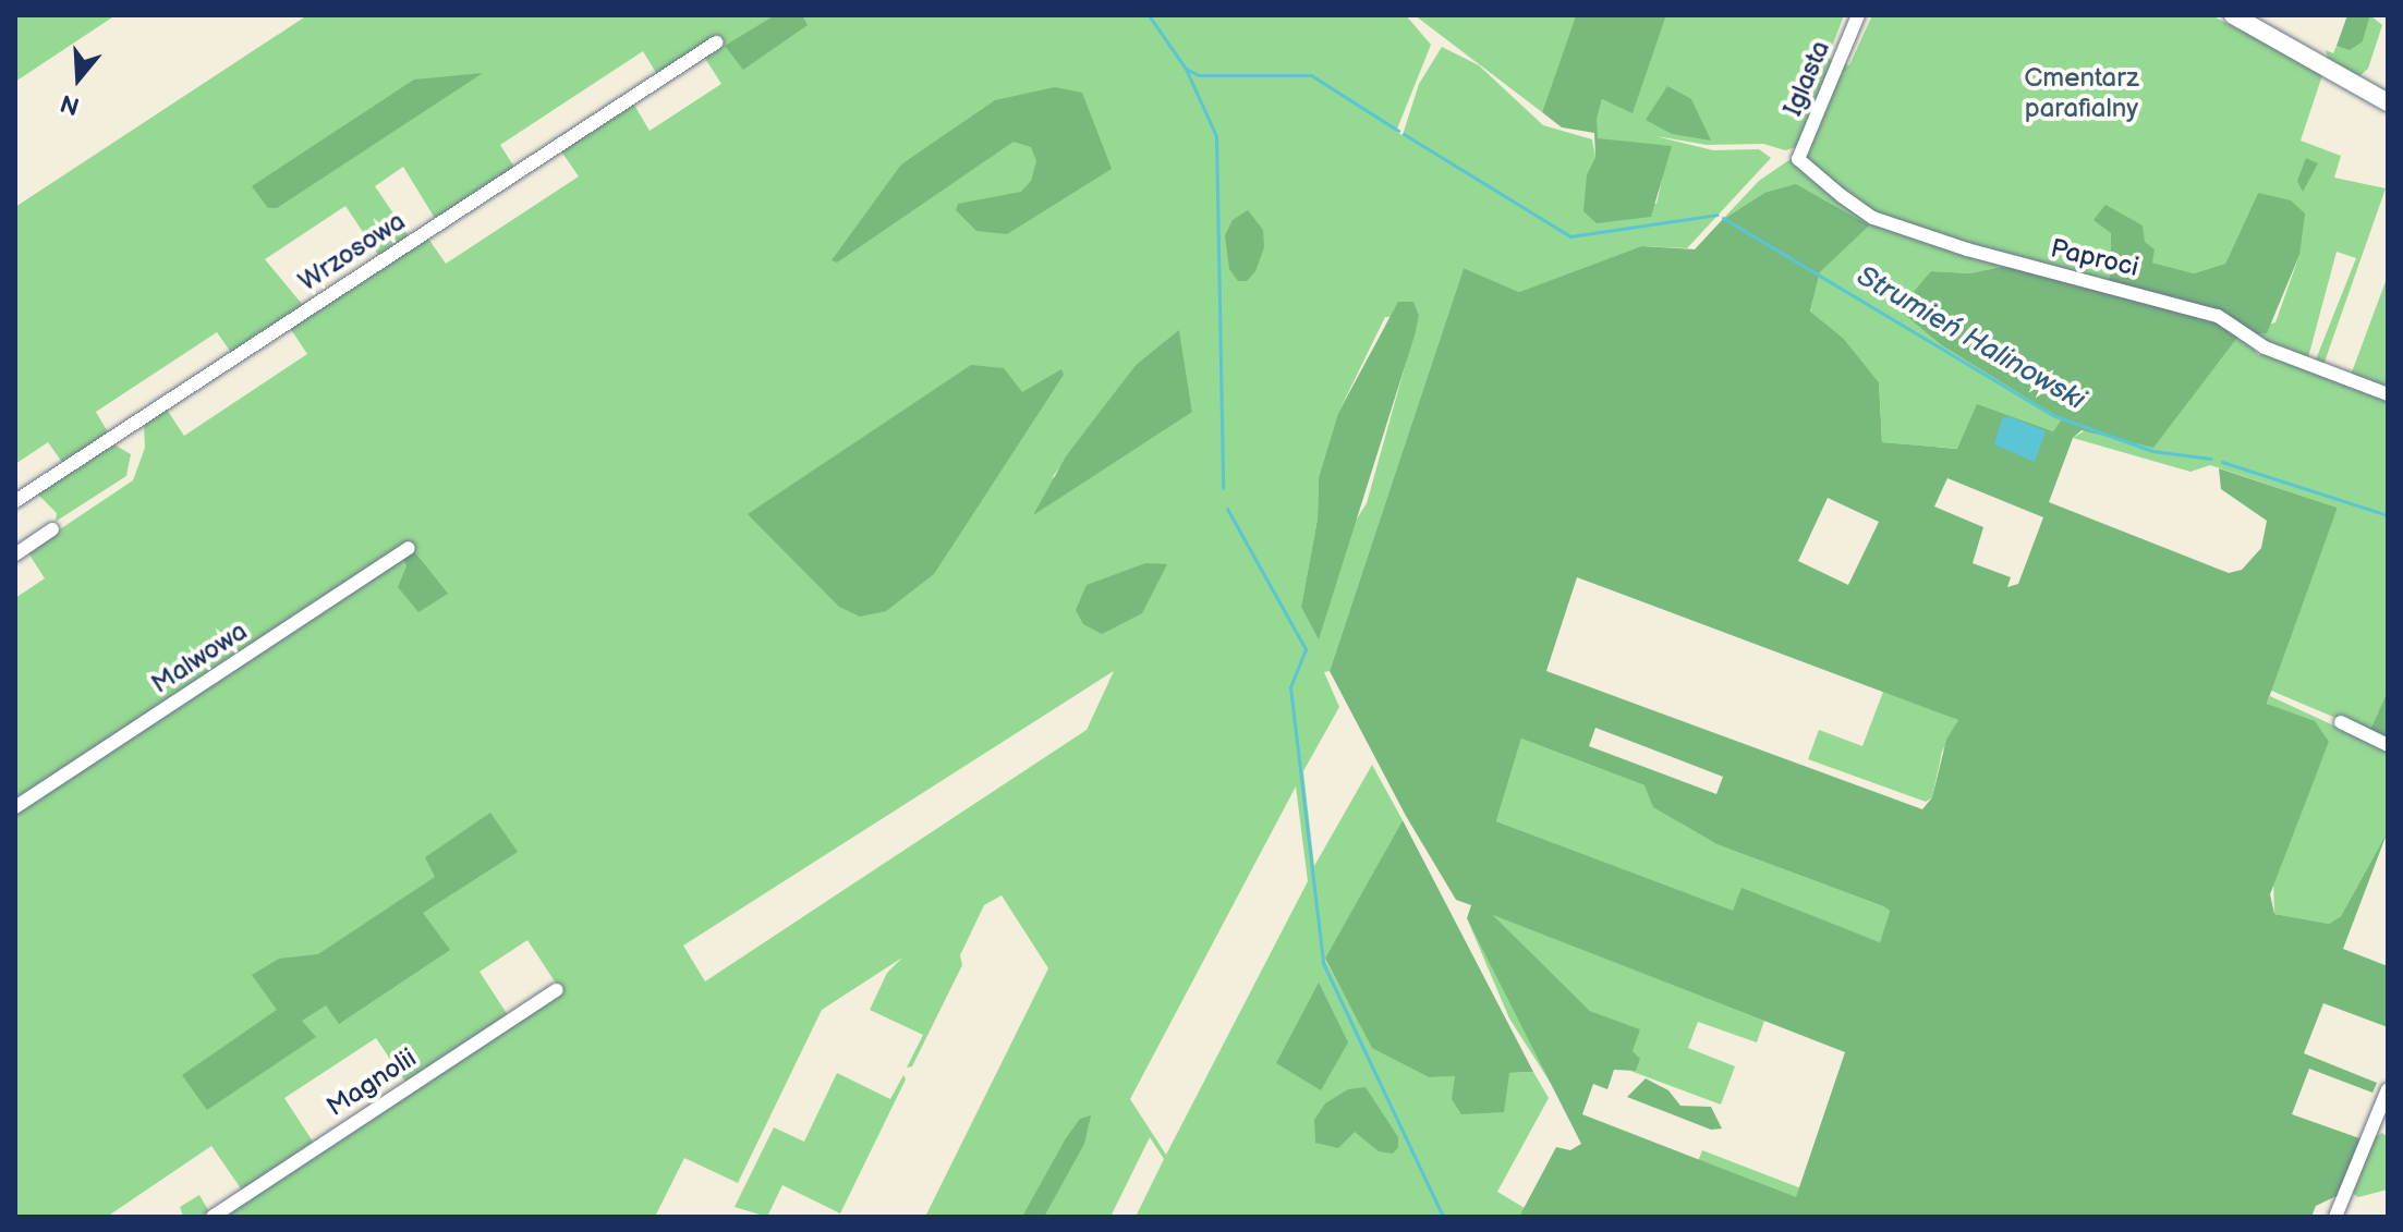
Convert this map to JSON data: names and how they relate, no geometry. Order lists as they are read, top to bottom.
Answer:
{
  "streets": {
    "street": [
      "Iglasta",
      "Wrzosowa",
      "Paproci",
      "Malwowa",
      "Magnolii"
    ]
  },
  "crossings": [
    ["Iglasta", "Paproci"]
  ],
  "water": ["Strumień Halinowski"],
  "parks": ["Cmentarz parafialny"],
  "north": "bottom"
}
